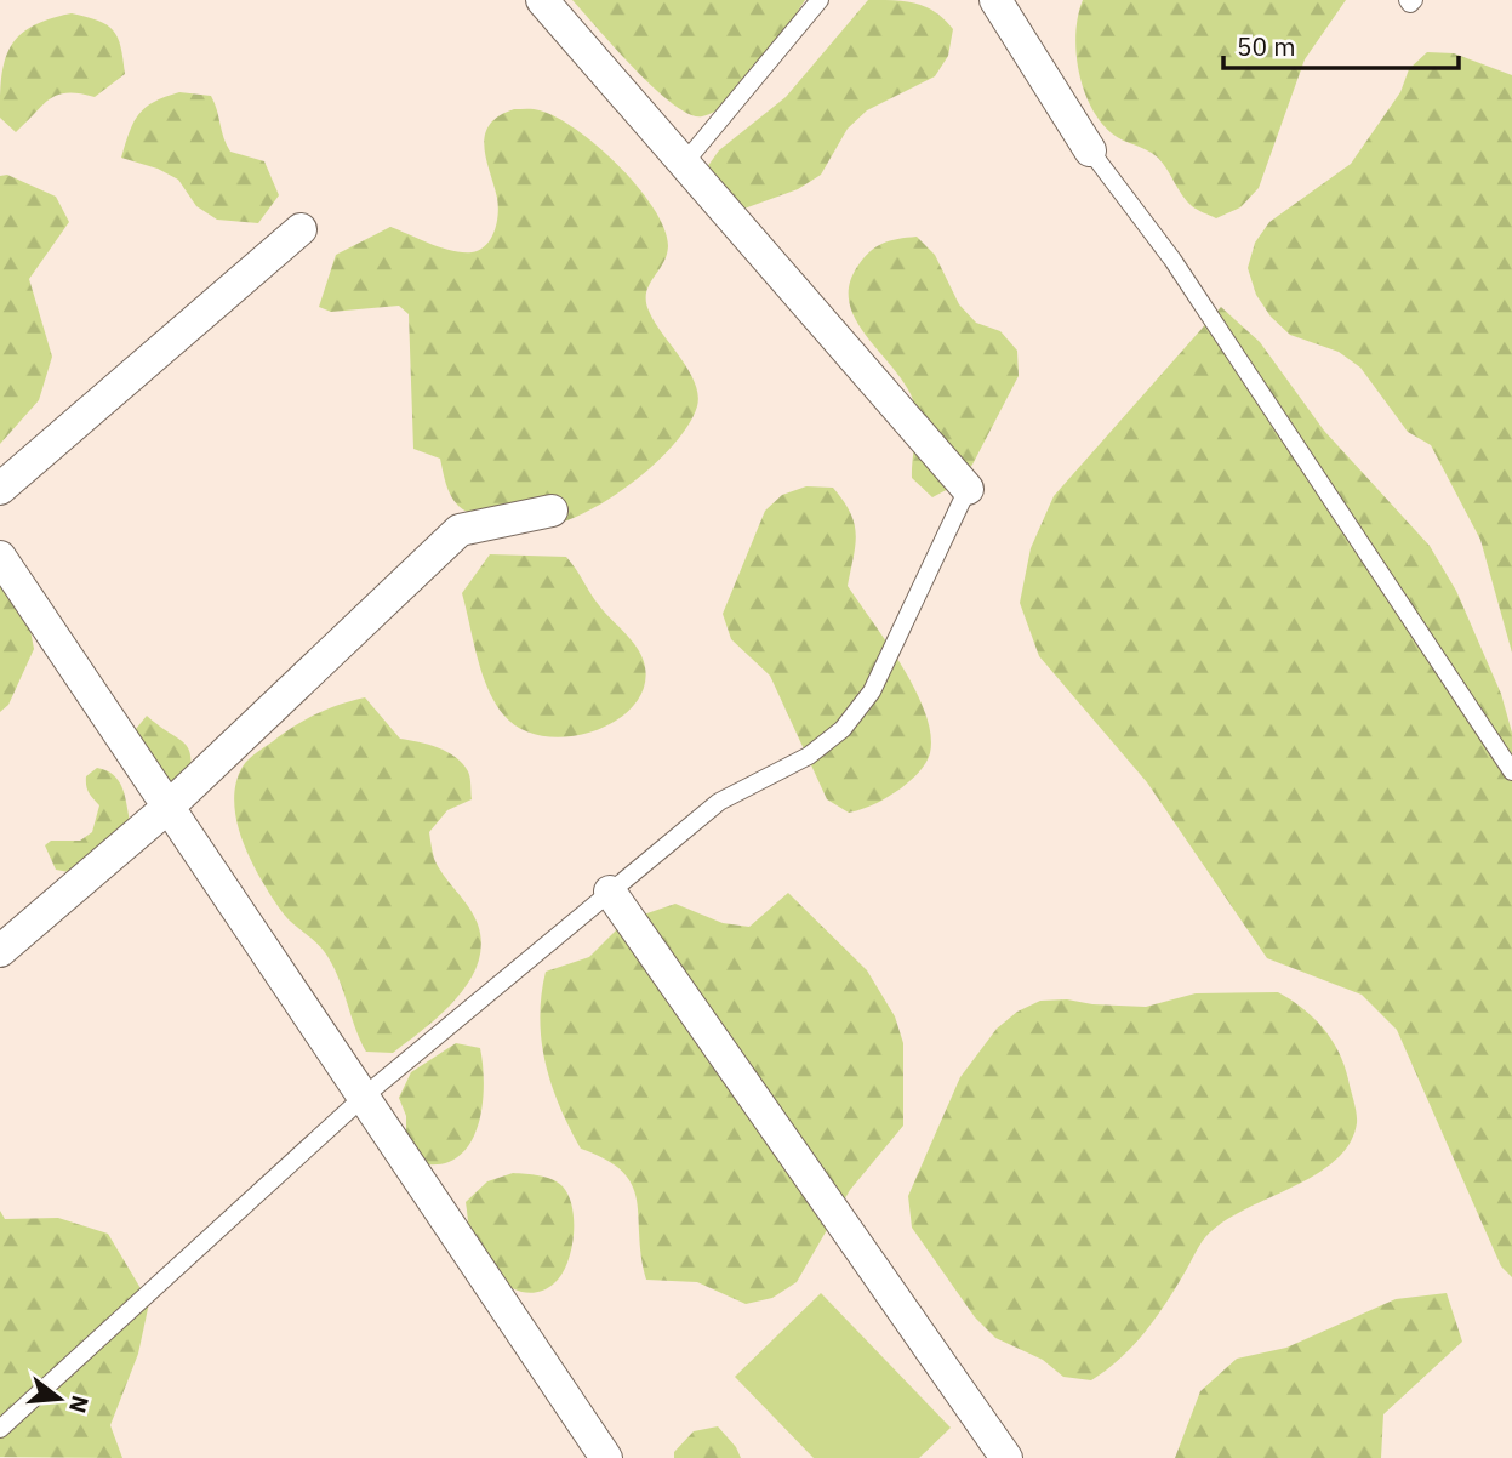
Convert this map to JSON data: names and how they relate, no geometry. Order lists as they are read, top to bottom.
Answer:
{
  "scale_bar": "50 m",
  "north": "right"
}
